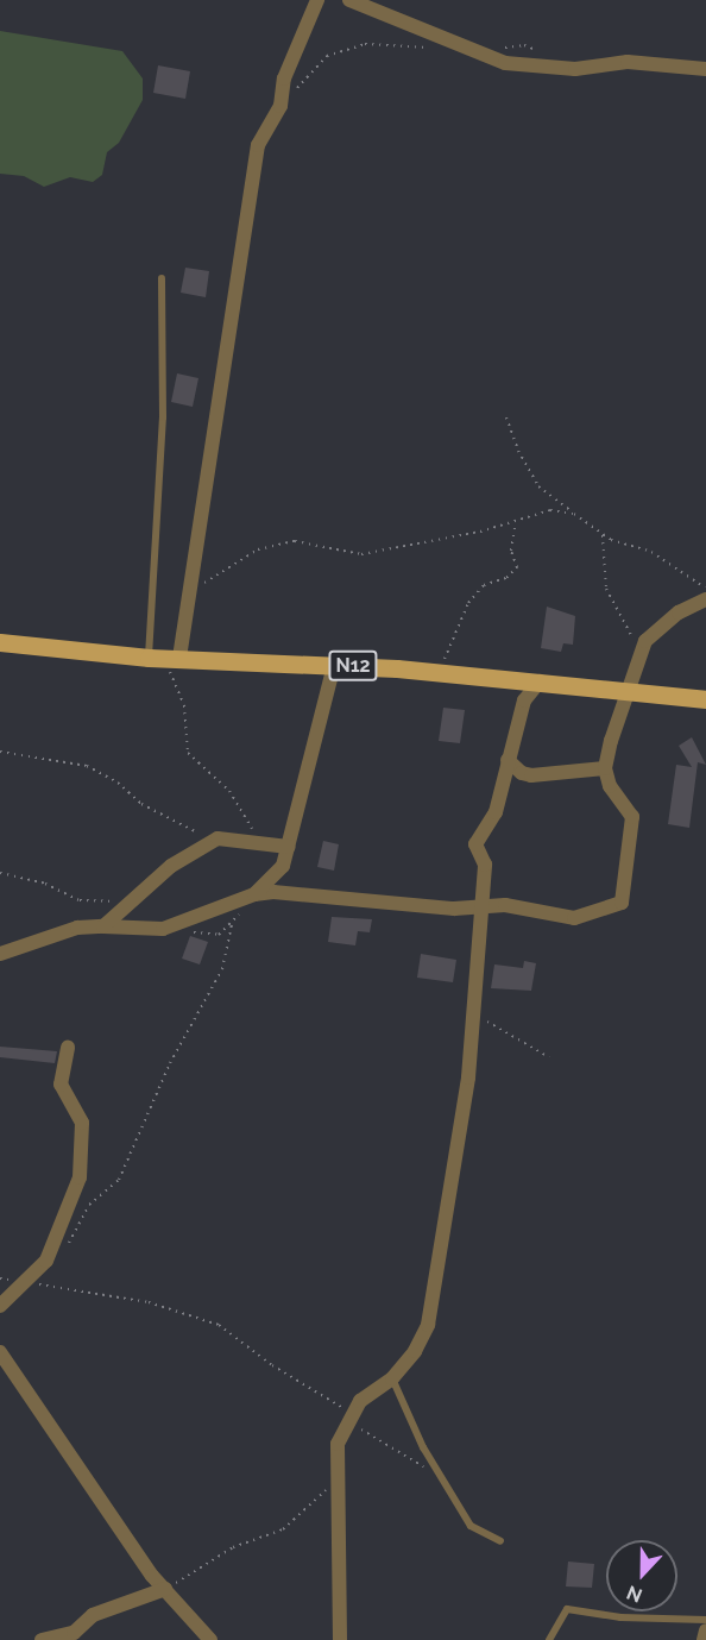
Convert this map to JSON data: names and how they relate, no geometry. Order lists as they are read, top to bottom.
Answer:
{
  "streets": {
    "main road": ["N12"]
  },
  "north": "bottom"
}
